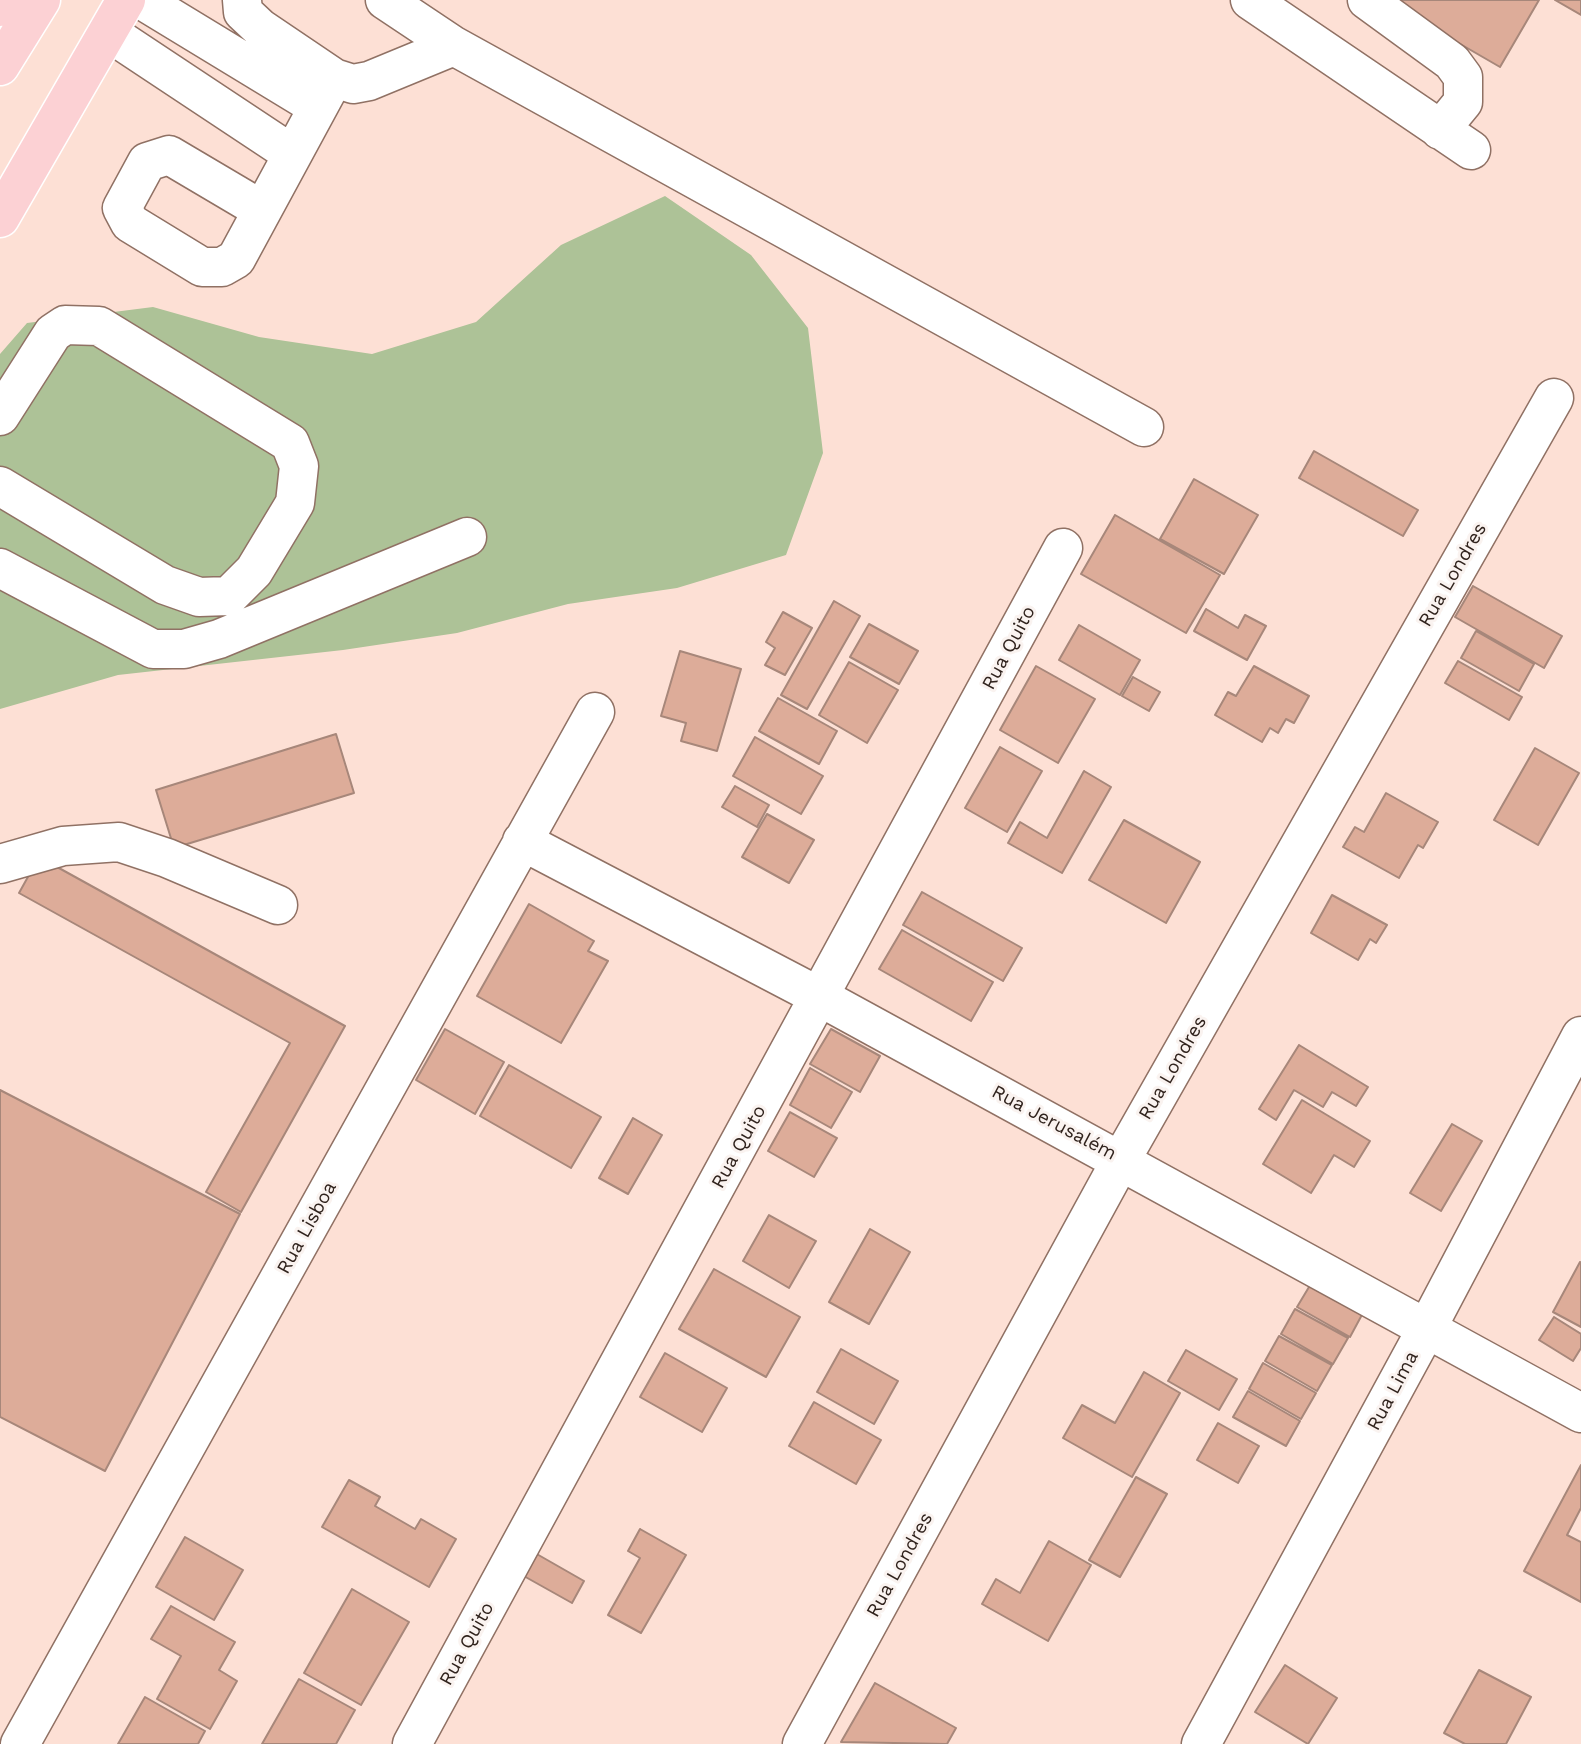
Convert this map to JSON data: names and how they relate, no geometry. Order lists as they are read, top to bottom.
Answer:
{
  "streets": {
    "street": [
      "Rua Londres",
      "Rua Quito",
      "Rua Jerusalém",
      "Rua Lisboa",
      "Rua Lima"
    ]
  },
  "crossings": [
    ["Rua Londres", "Rua Jerusalém"],
    ["Rua Quito", "Rua Jerusalém"],
    ["Rua Jerusalém", "Rua Lisboa"],
    ["Rua Jerusalém", "Rua Lima"]
  ]
}
